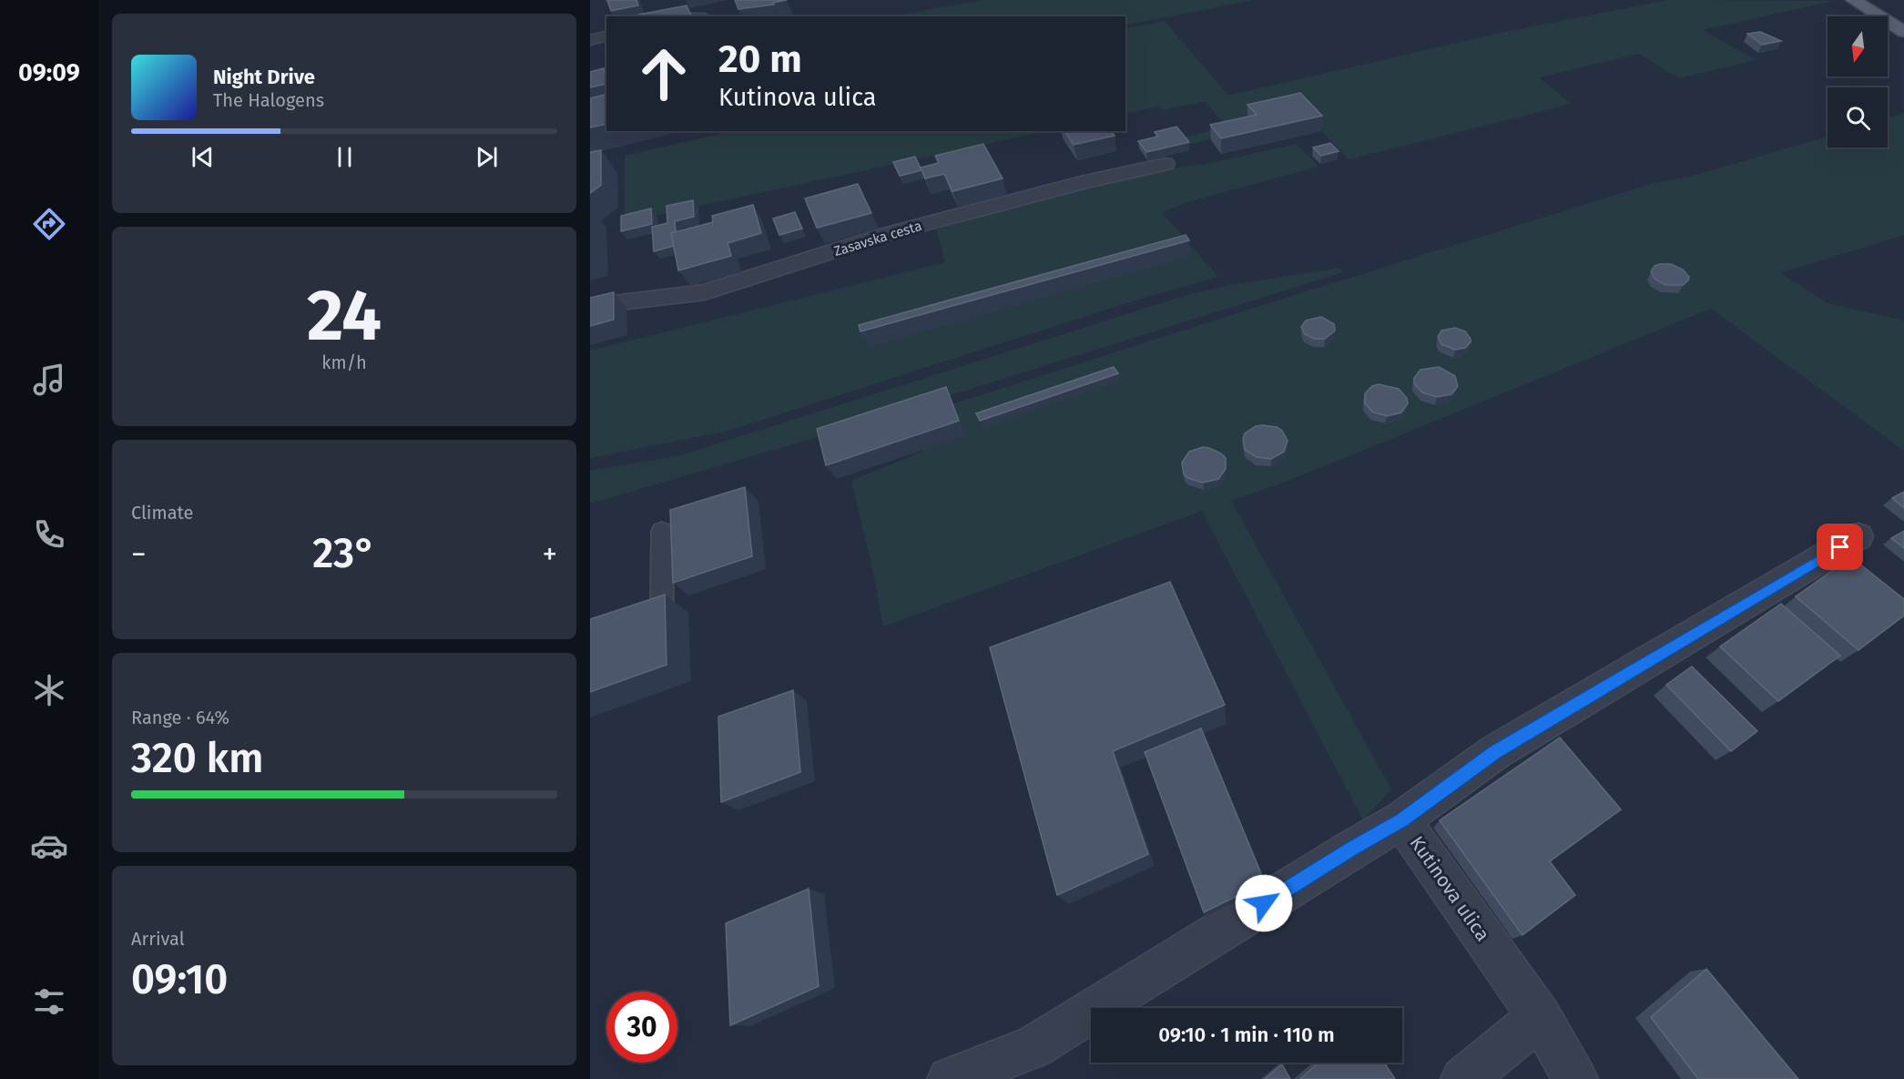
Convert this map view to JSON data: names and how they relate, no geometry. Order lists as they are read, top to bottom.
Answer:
{
  "streets": {
    "street": ["Zasavska cesta", "Kutinova ulica"]
  },
  "north": "bottom",
  "page": {
    "tabs": "09:09",
    "turn": ["20 m", "Kutinova ulica"],
    "song": ["Night Drive", "The Halogens"],
    "tile": [
      ["24", "km/h"],
      "Climate",
      ["Range · 64%", "320 km"],
      ["Arrival", "09:10"]
    ],
    "heat": ["−", "23°", "+"],
    "limit": "30",
    "trip": "09:10 · 1 min · 110 m"
  }
}
